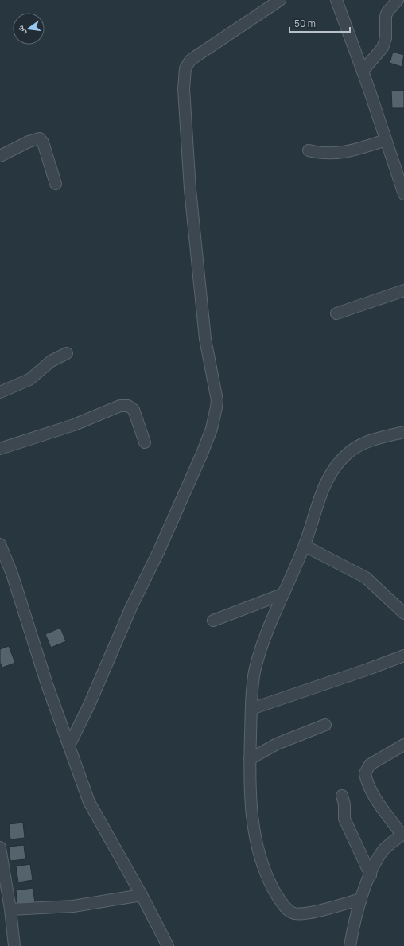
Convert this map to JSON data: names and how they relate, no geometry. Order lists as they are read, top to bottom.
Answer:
{
  "scale_bar": "50 m",
  "north": "left"
}
